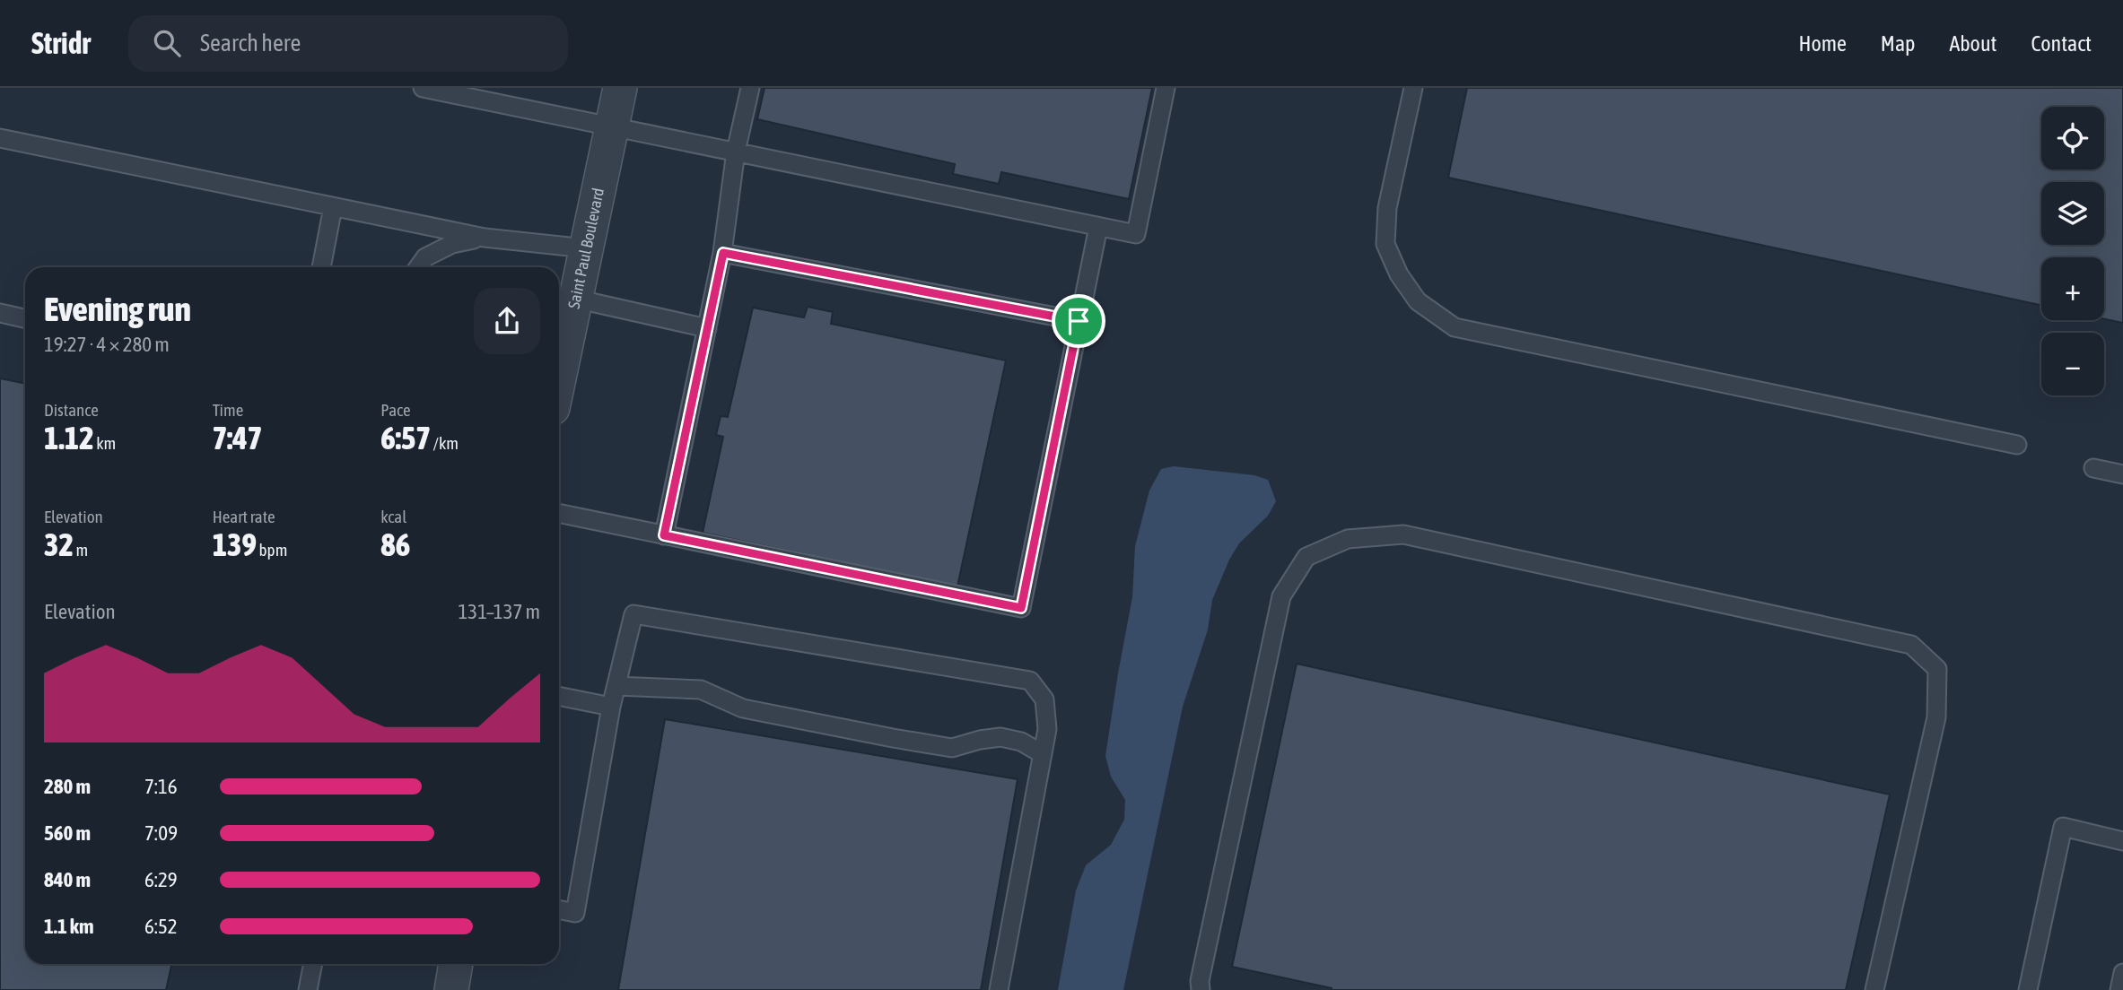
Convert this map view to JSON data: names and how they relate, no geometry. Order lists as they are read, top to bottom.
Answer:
{
  "streets": {
    "street": ["Saint Paul Boulevard"]
  },
  "page": {
    "header": "Stridr",
    "search": "Search here",
    "nav": [
      "Home",
      "Map",
      "About",
      "Contact"
    ],
    "map_buttons": ["+", "−"],
    "heading": ["Evening run", "19:27 · 4 × 280 m"],
    "stats": [
      ["Distance", "1.12 km"],
      ["Time", "7:47"],
      ["Pace", "6:57 /km"],
      ["Elevation", "32 m"],
      ["Heart rate", "139 bpm"],
      ["kcal", "86"]
    ],
    "chart": ["Elevation", "131–137 m"],
    "list": [
      {
        "name": "280 m",
        "note": "7:16"
      },
      {
        "name": "560 m",
        "note": "7:09"
      },
      {
        "name": "840 m",
        "note": "6:29"
      },
      {
        "name": "1.1 km",
        "note": "6:52"
      }
    ]
  }
}
